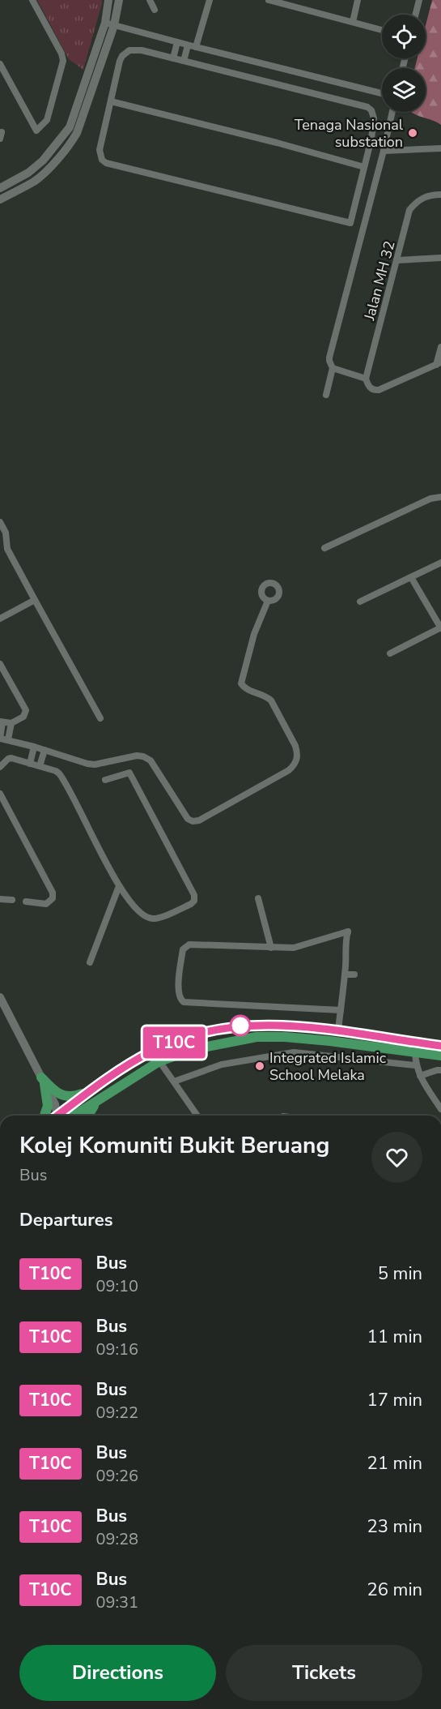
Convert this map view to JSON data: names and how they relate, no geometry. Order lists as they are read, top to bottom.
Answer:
{
  "streets": {
    "street": ["Jalan MH 32"]
  },
  "places": ["Tenaga Nasional substation", "Integrated Islamic School Melaka"],
  "lines": ["bus line T10C"],
  "page": {
    "on_map": "T10C",
    "heading": [
      ["Kolej Komuniti Bukit Beruang", "Bus"],
      "Departures"
    ],
    "list": [
      {
        "mark": "T10C",
        "name": "Bus",
        "note": "09:10",
        "value": "5 min"
      },
      {
        "mark": "T10C",
        "name": "Bus",
        "note": "09:16",
        "value": "11 min"
      },
      {
        "mark": "T10C",
        "name": "Bus",
        "note": "09:22",
        "value": "17 min"
      },
      {
        "mark": "T10C",
        "name": "Bus",
        "note": "09:26",
        "value": "21 min"
      },
      {
        "mark": "T10C",
        "name": "Bus",
        "note": "09:28",
        "value": "23 min"
      },
      {
        "mark": "T10C",
        "name": "Bus",
        "note": "09:31",
        "value": "26 min"
      }
    ],
    "buttons": ["Directions", "Tickets"]
  }
}
